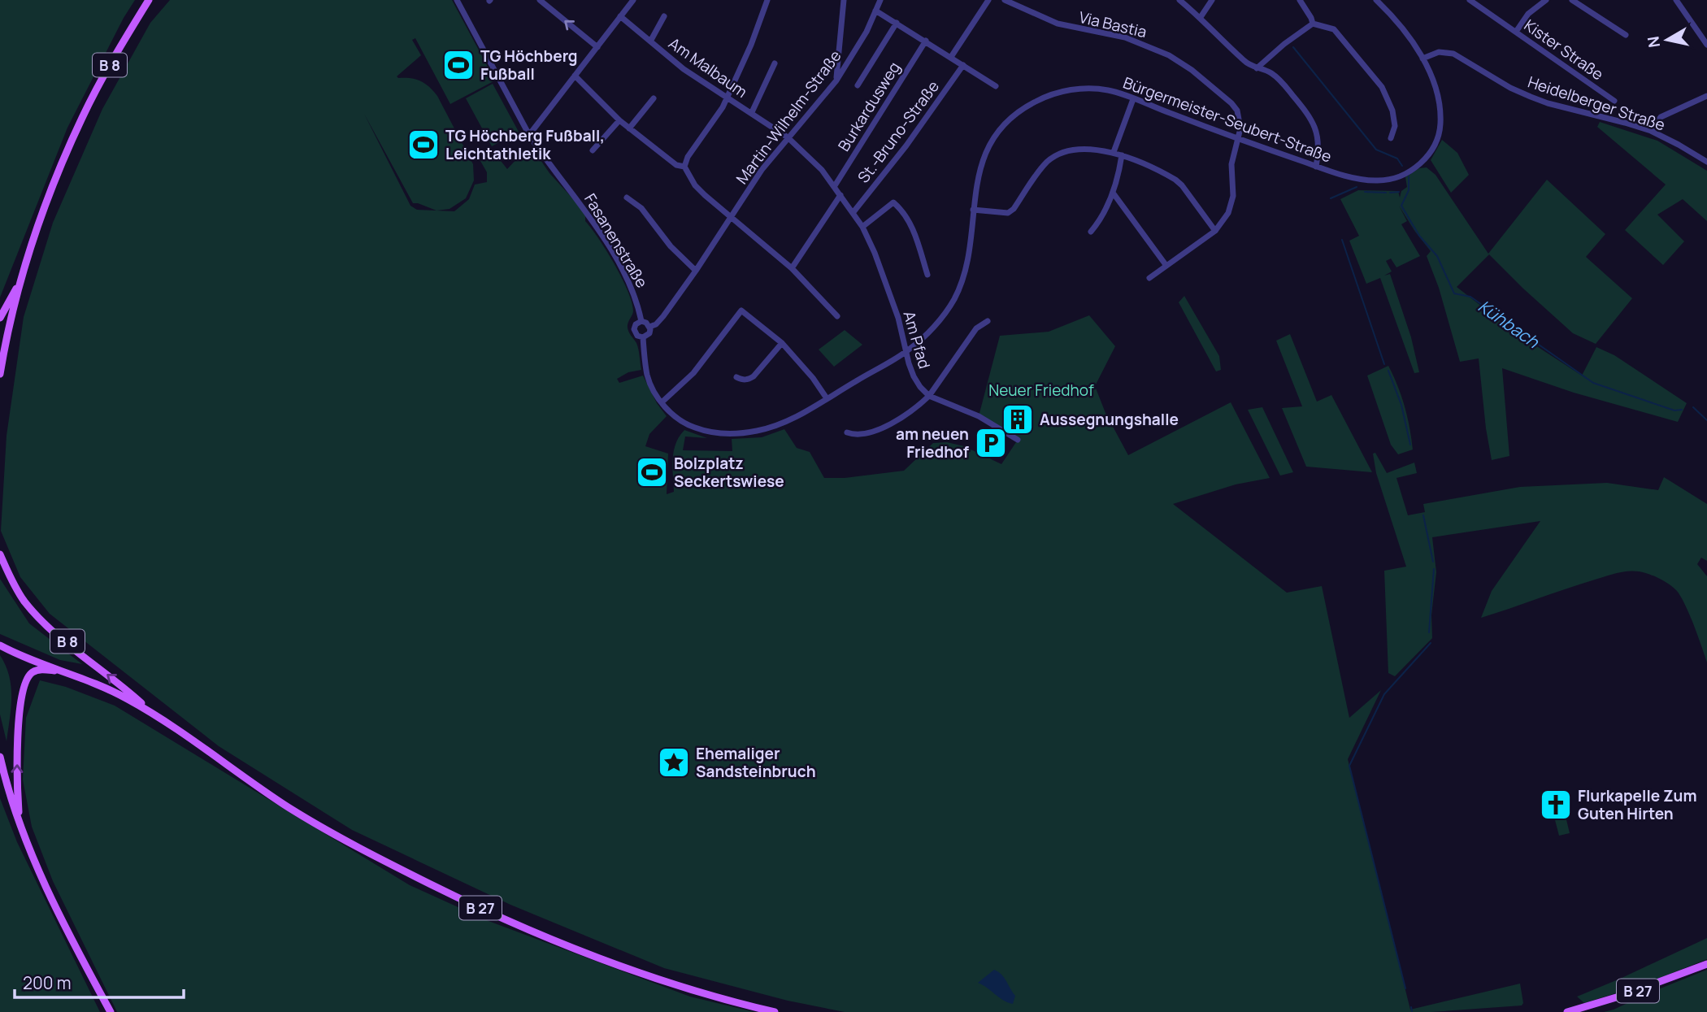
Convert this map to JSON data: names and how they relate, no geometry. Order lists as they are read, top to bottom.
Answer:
{
  "streets": {
    "main road": ["B 8", "B 27"],
    "street": [
      "Via Bastia",
      "Kister Straße",
      "Am Malbaum",
      "Heidelberger Straße",
      "Burkardusweg",
      "Martin-Wilhelm-Straße",
      "Bürgermeister-Seubert-Straße",
      "St.-Bruno-Straße",
      "Fasanenstraße",
      "Am Pfad"
    ]
  },
  "crossings": [
    ["Via Bastia", "Bürgermeister-Seubert-Straße"],
    ["B 8", "B 27"],
    ["Am Malbaum", "Martin-Wilhelm-Straße"],
    ["Am Malbaum", "Am Pfad"],
    ["Heidelberger Straße", "Bürgermeister-Seubert-Straße"],
    ["Burkardusweg", "Am Pfad"],
    ["Martin-Wilhelm-Straße", "Bürgermeister-Seubert-Straße"],
    ["Martin-Wilhelm-Straße", "Fasanenstraße"],
    ["Martin-Wilhelm-Straße", "Am Pfad"],
    ["Bürgermeister-Seubert-Straße", "Fasanenstraße"],
    ["Bürgermeister-Seubert-Straße", "Am Pfad"],
    ["St.-Bruno-Straße", "Am Pfad"]
  ],
  "water": ["Kühbach"],
  "parks": ["Neuer Friedhof"],
  "places": {
    "sports": ["TG Höchberg Fußball", "TG Höchberg Fußball, Leichtathletik", "Bolzplatz Seckertswiese"],
    "building": ["Aussegnungshalle"],
    "parking": ["am neuen Friedhof"],
    "place": ["Ehemaliger Sandsteinbruch"],
    "church": ["Flurkapelle Zum Guten Hirten"]
  },
  "scale_bar": "200 m",
  "north": "left"
}
